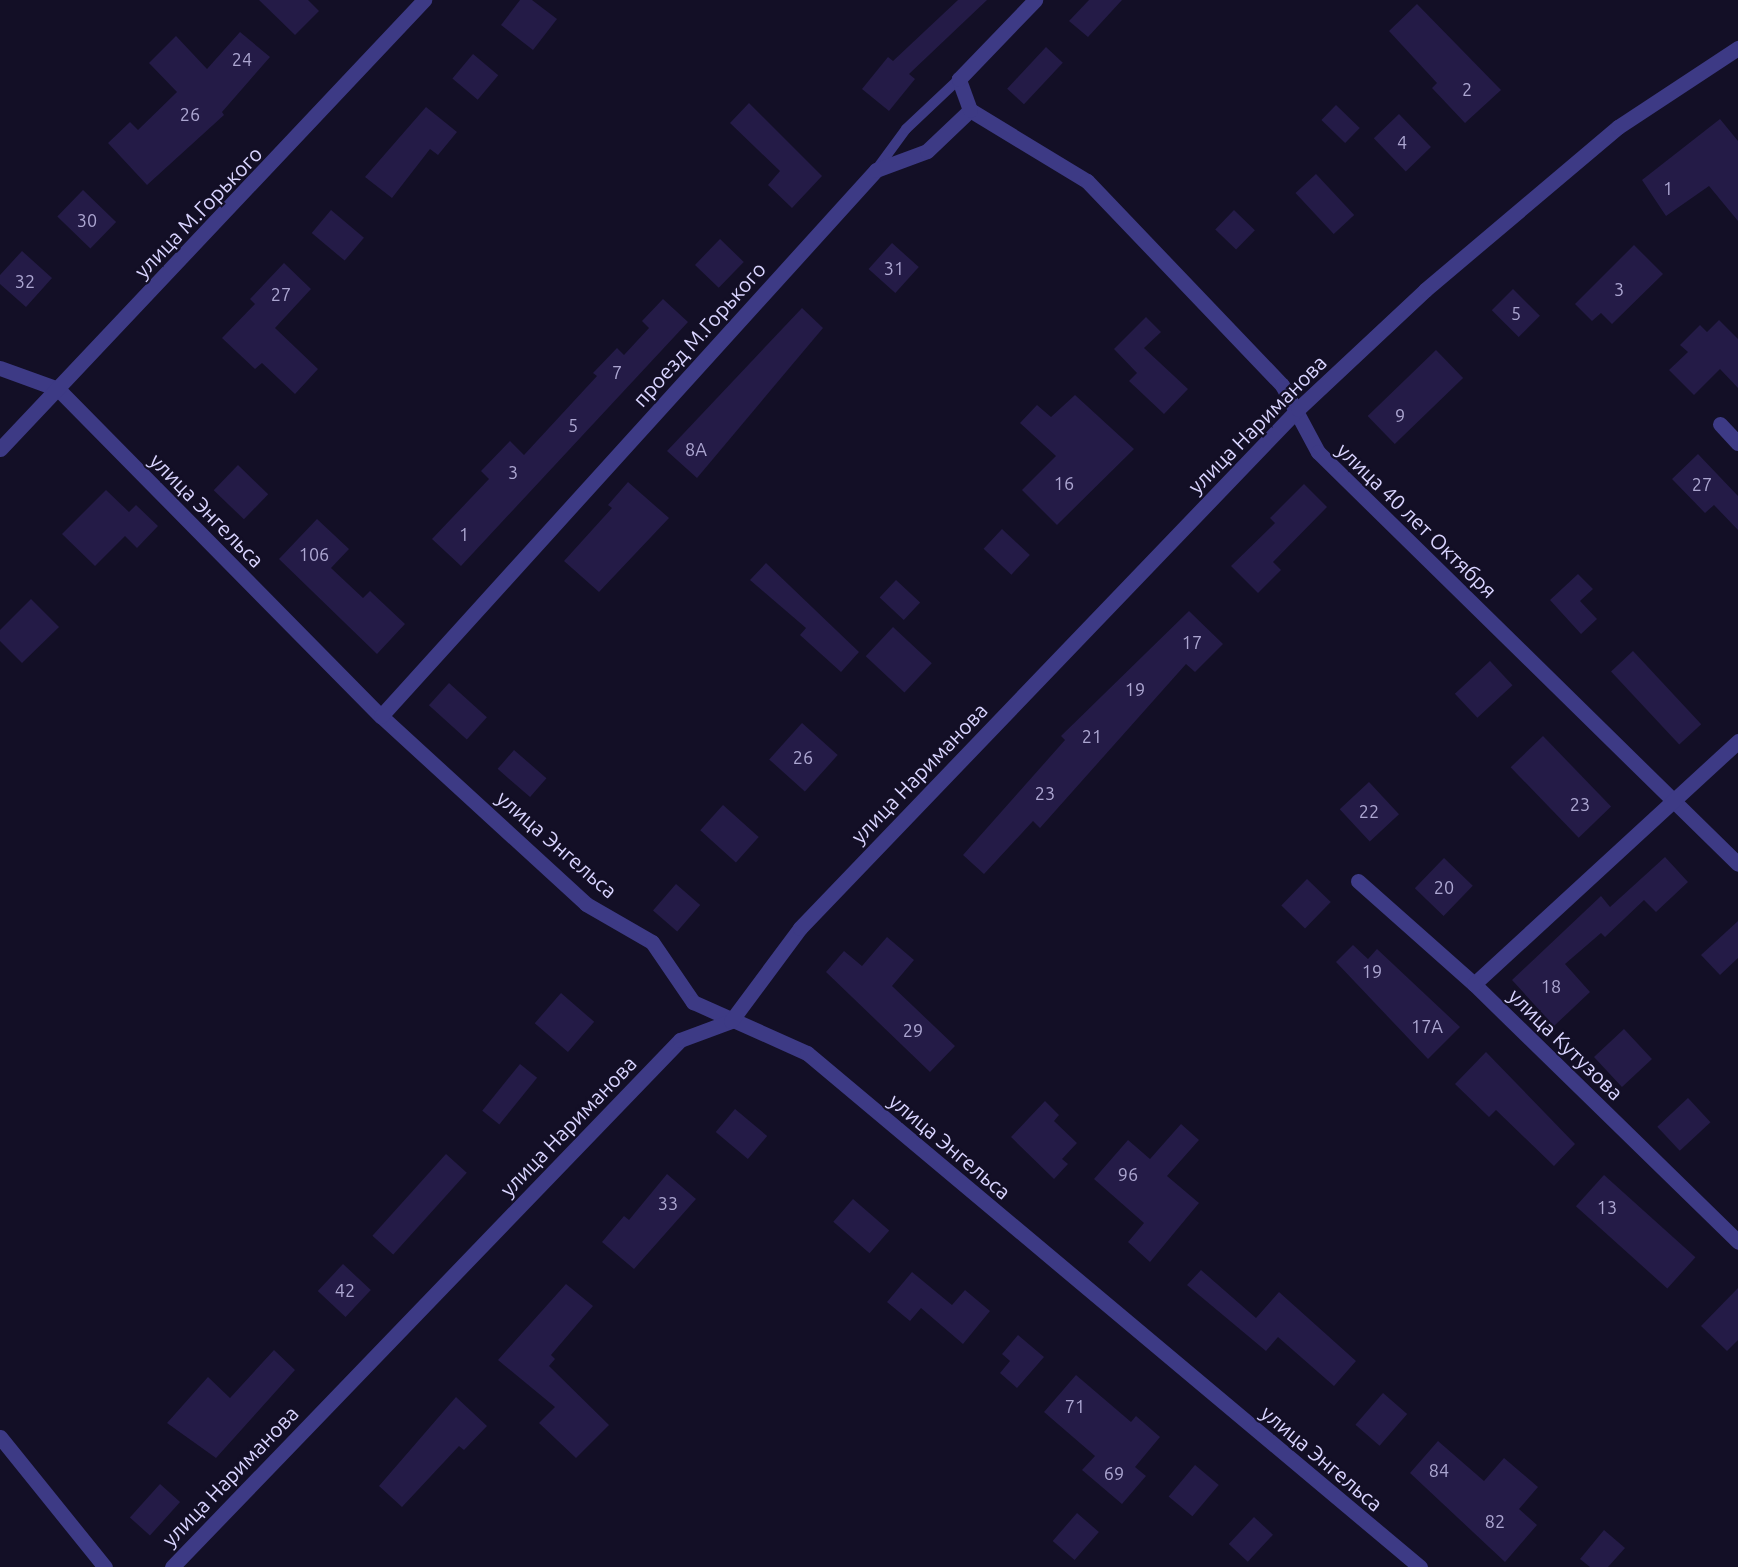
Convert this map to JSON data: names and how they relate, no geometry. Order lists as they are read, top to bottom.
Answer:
{
  "streets": {
    "street": [
      "улица М.Горького",
      "проезд М.Горького",
      "улица Нариманова",
      "улица Энгельса",
      "улица 40 лет Октября",
      "улица Кутузова"
    ]
  },
  "crossings": [
    ["улица М.Горького", "улица Энгельса"],
    ["проезд М.Горького", "улица Энгельса"],
    ["проезд М.Горького", "улица 40 лет Октября"],
    ["улица Нариманова", "улица Энгельса"],
    ["улица Нариманова", "улица 40 лет Октября"]
  ],
  "house_numbers": [
    "24",
    "2",
    "26",
    "4",
    "1",
    "30",
    "31",
    "32",
    "3",
    "27",
    "5",
    "7",
    "9",
    "5",
    "8А",
    "3",
    "16",
    "27",
    "1",
    "106",
    "17",
    "19",
    "21",
    "26",
    "23",
    "23",
    "22",
    "20",
    "19",
    "18",
    "17А",
    "29",
    "96",
    "33",
    "13",
    "42",
    "71",
    "84",
    "69",
    "82"
  ]
}
